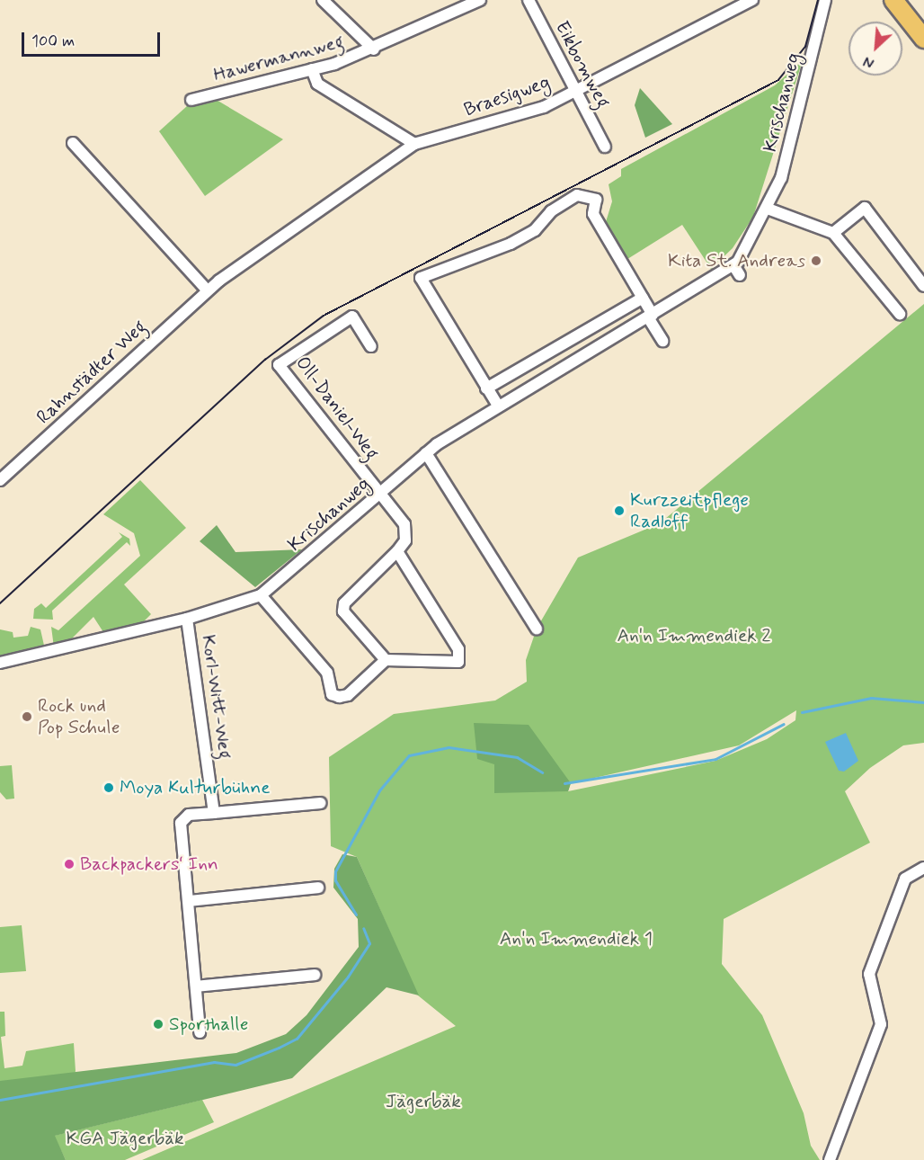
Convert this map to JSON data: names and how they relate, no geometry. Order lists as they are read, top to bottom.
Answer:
{
  "streets": {
    "street": [
      "Hawermannweg",
      "Eikbomweg",
      "Braesigweg",
      "Krischanweg",
      "Rahnstädter Weg",
      "Oll-Daniel-Weg",
      "Korl-Witt-Weg"
    ]
  },
  "crossings": [
    ["Eikbomweg", "Braesigweg"],
    ["Braesigweg", "Rahnstädter Weg"],
    ["Krischanweg", "Oll-Daniel-Weg"],
    ["Krischanweg", "Korl-Witt-Weg"]
  ],
  "parks": [
    "An'n Immendiek 2",
    "An'n Immendiek 1",
    "Jägerbäk",
    "KGA Jägerbäk"
  ],
  "places": [
    "Kita St. Andreas",
    "Kurzzeitpflege Radloff",
    "Rock und Pop Schule",
    "Moya Kulturbühne",
    "Backpackers‘ Inn",
    "Sporthalle"
  ],
  "scale_bar": "100 m",
  "north": "bottom left"
}
